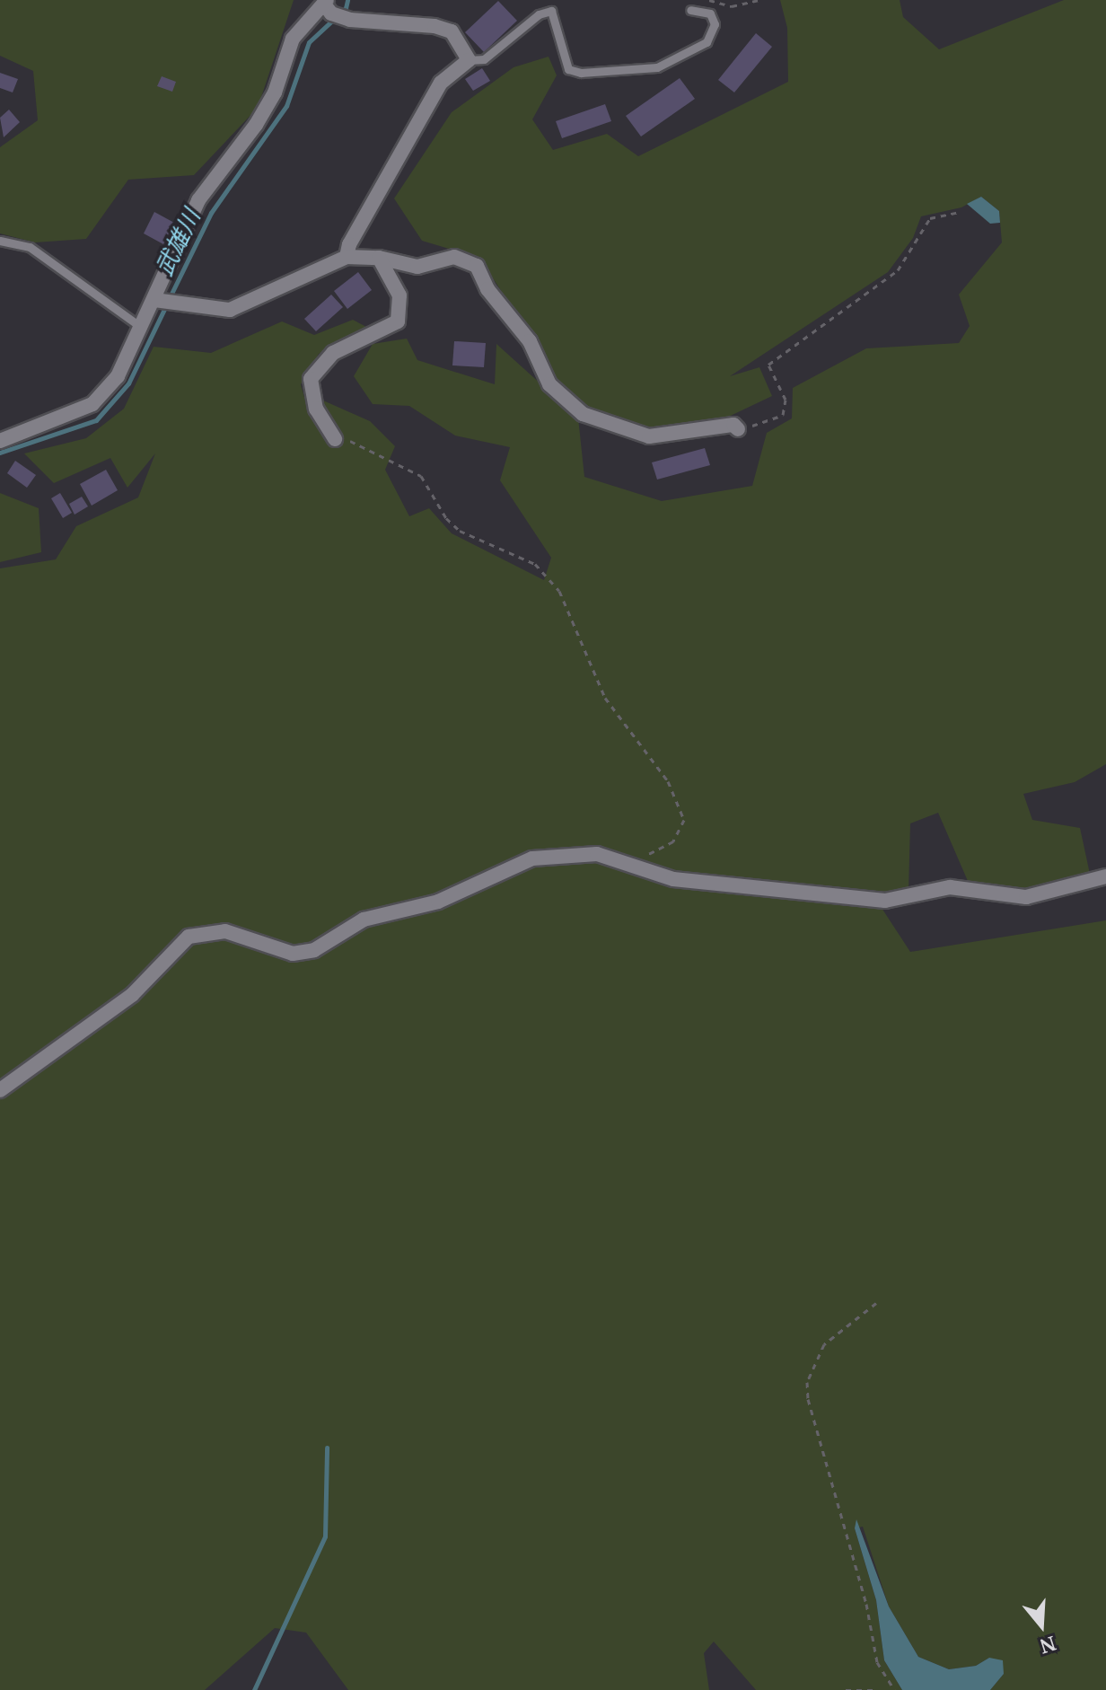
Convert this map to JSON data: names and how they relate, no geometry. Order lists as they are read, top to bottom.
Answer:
{
  "water": ["武雄川"],
  "north": "bottom"
}
